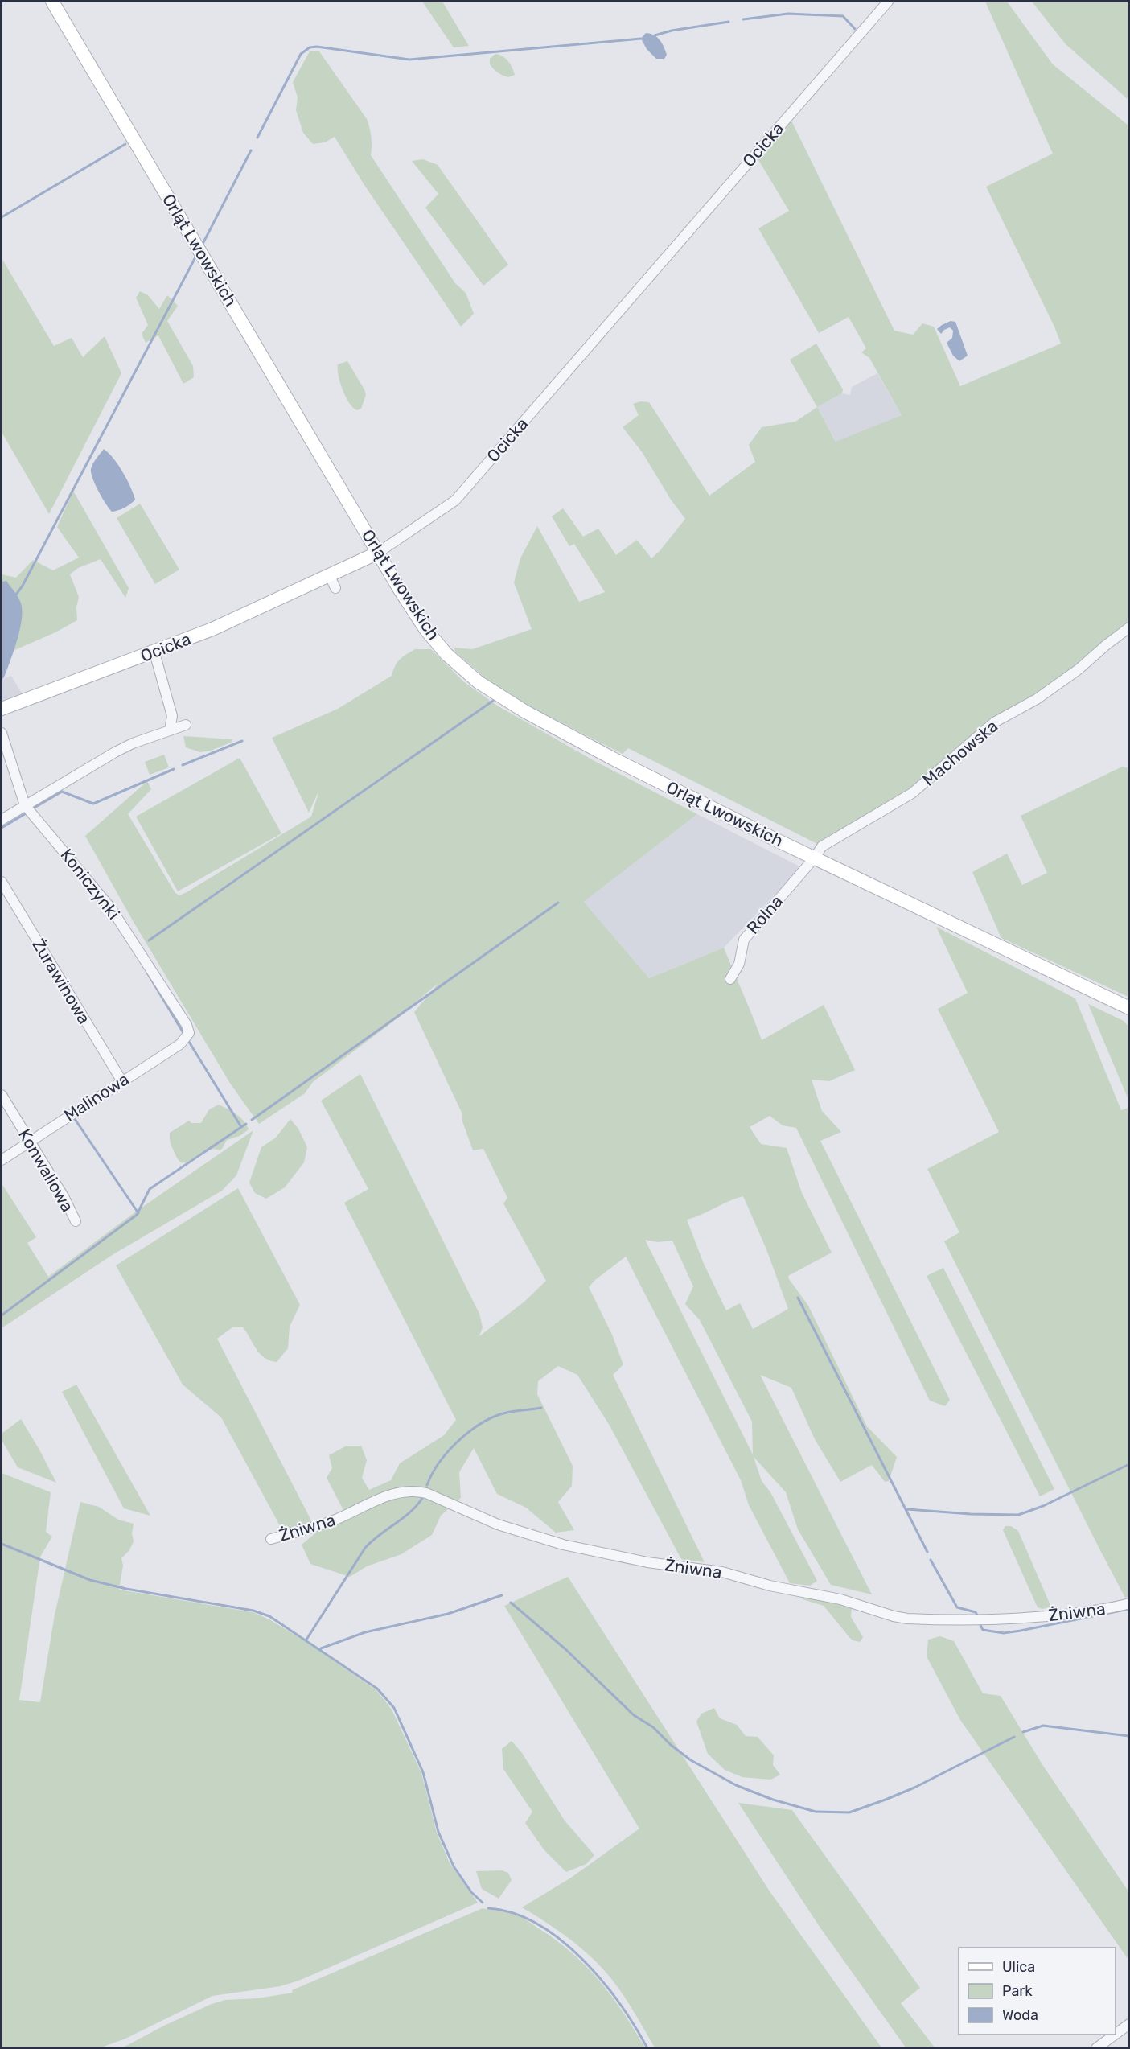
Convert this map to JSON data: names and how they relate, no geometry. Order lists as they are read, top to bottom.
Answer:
{
  "streets": {
    "street": [
      "Ocicka",
      "Orląt Lwowskich",
      "Machowska",
      "Koniczynki",
      "Rolna",
      "Żurawinowa",
      "Malinowa",
      "Konwaliowa",
      "Żniwna"
    ]
  },
  "crossings": [
    ["Ocicka", "Orląt Lwowskich"],
    ["Orląt Lwowskich", "Machowska"],
    ["Orląt Lwowskich", "Rolna"],
    ["Machowska", "Rolna"],
    ["Koniczynki", "Malinowa"],
    ["Żurawinowa", "Malinowa"],
    ["Malinowa", "Konwaliowa"]
  ],
  "legend": ["Ulica", "Park", "Woda"]
}
